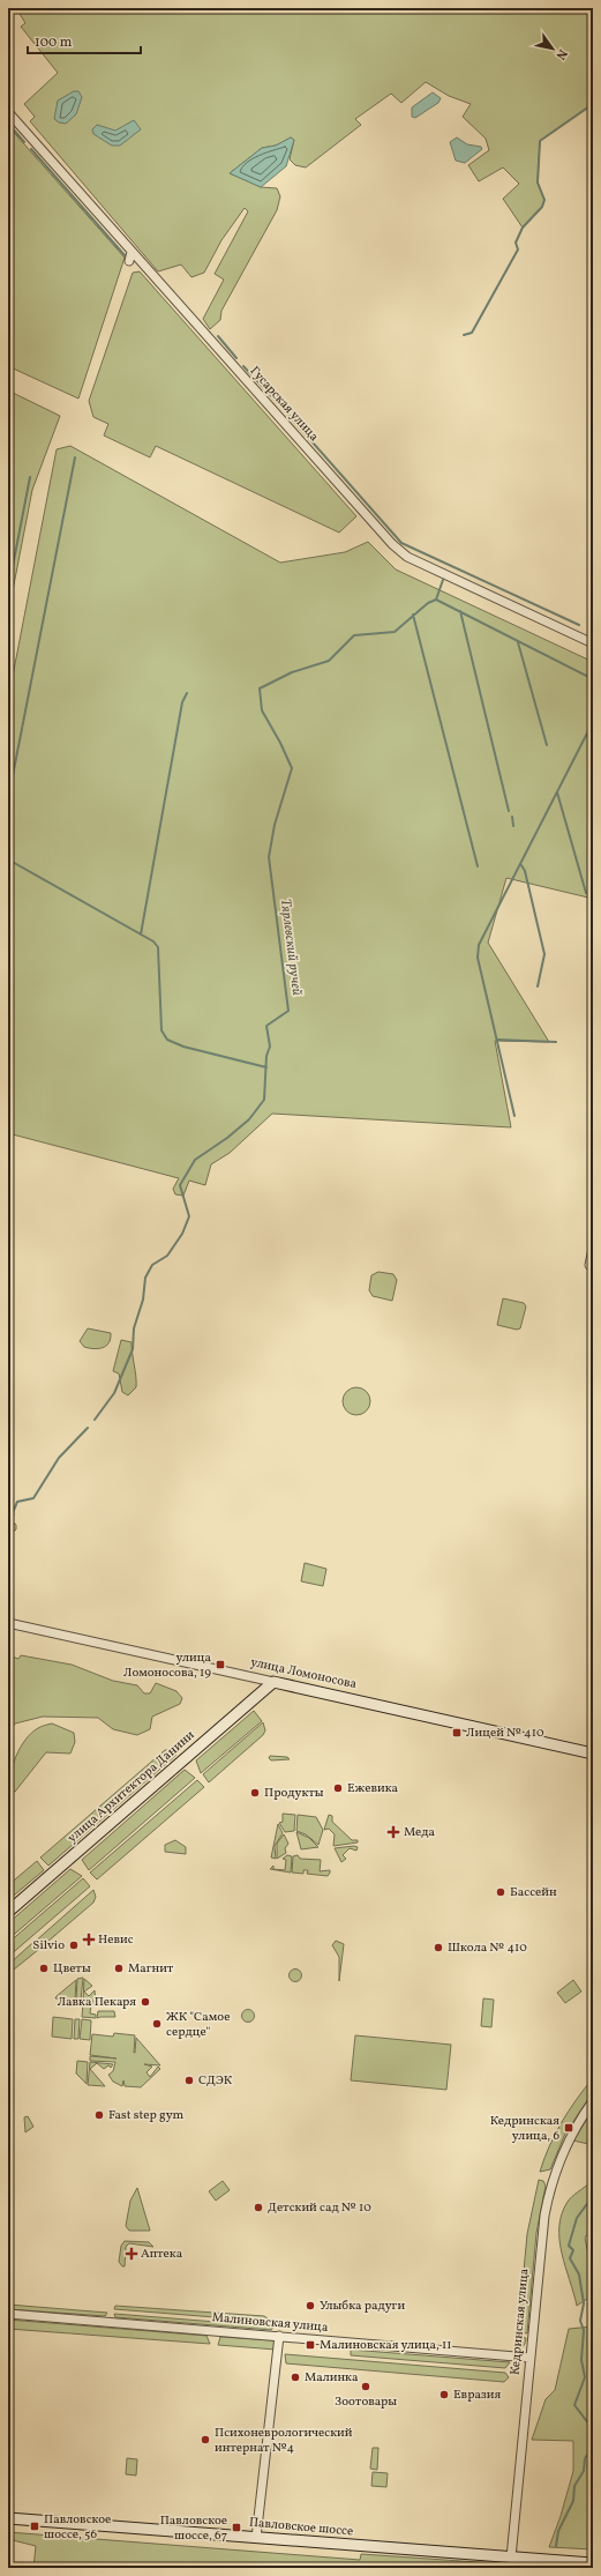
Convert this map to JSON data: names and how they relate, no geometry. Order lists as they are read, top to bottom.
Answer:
{
  "streets": {
    "street": [
      "Гусарская улица",
      "улица Ломоносова",
      "улица Архитектора Данини",
      "Кедринская улица",
      "Малиновская улица",
      "Павловское шоссе"
    ]
  },
  "crossings": [
    ["улица Ломоносова", "улица Архитектора Данини"],
    ["Кедринская улица", "Малиновская улица"],
    ["Кедринская улица", "Павловское шоссе"]
  ],
  "water": ["Тярлевский ручей"],
  "places": {
    "transit": [
      "улица Ломоносова, 19",
      "Лицей № 410",
      "Кедринская улица, 6",
      "Малиновская улица, 11",
      "Павловское шоссе, 56",
      "Павловское шоссе, 67"
    ],
    "other": [
      "Ежевика",
      "Продукты",
      "Бассейн",
      "Silvio",
      "Школа № 410",
      "Цветы",
      "Магнит",
      "Лавка Пекаря",
      "ЖК \"Самое сердце\"",
      "СДЭК",
      "Fast step gym",
      "Детский сад № 10",
      "Улыбка радуги",
      "Малинка",
      "Зоотовары",
      "Евразия",
      "Психоневрологический интернат №4"
    ],
    "health": ["Меда", "Невис", "Аптека"]
  },
  "scale_bar": "100 m",
  "north": "bottom right"
}
